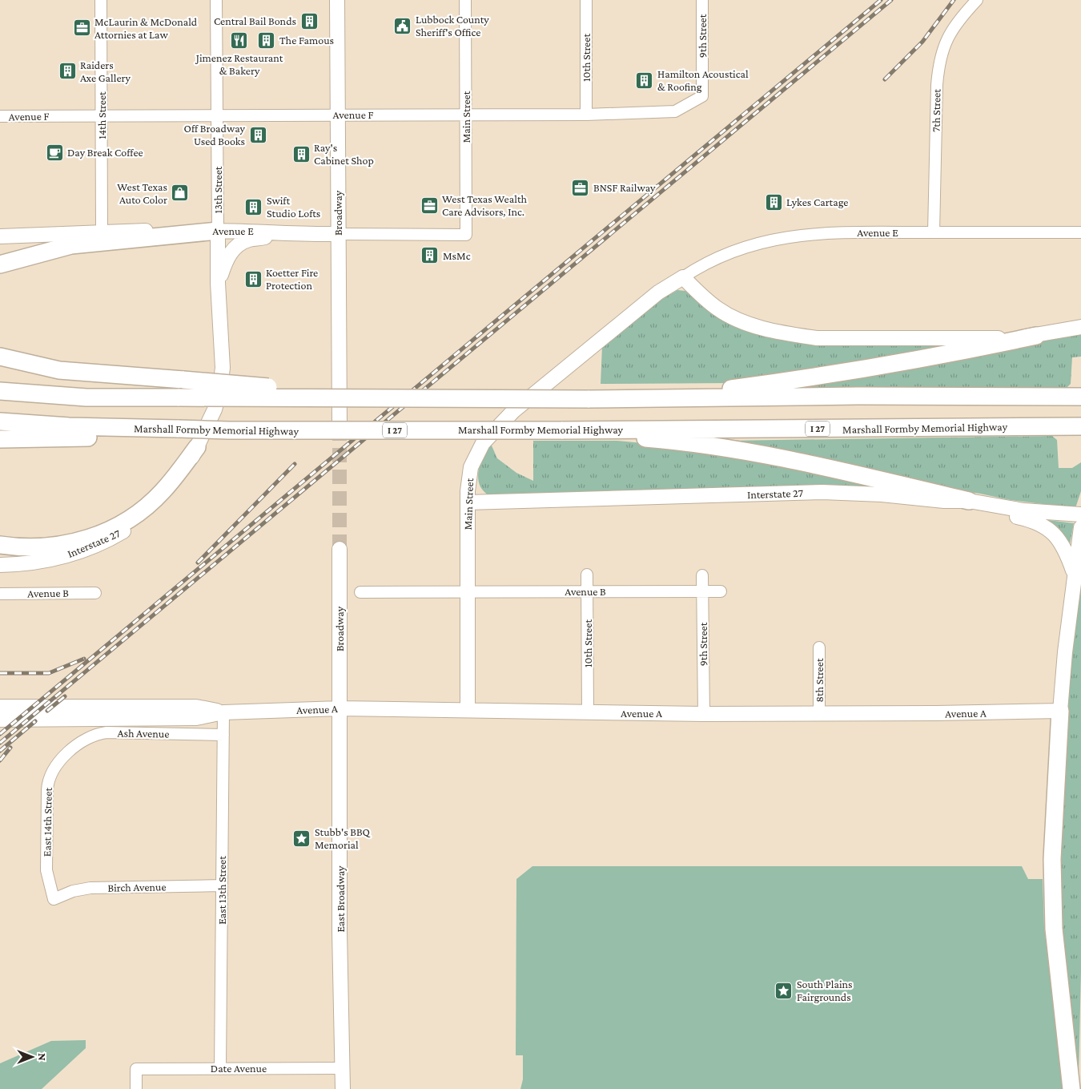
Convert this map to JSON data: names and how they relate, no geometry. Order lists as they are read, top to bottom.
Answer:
{
  "streets": {
    "highway": ["Marshall Formby Memorial Highway", "I 27"],
    "main road": [
      "Main Street",
      "13th Street",
      "Broadway",
      "Avenue E",
      "Interstate 27",
      "Avenue A",
      "East Broadway"
    ],
    "street": [
      "9th Street",
      "10th Street",
      "7th Street",
      "Avenue F",
      "14th Street",
      "Avenue B",
      "8th Street",
      "Ash Avenue",
      "East 14th Street",
      "Birch Avenue",
      "East 13th Street",
      "Date Avenue"
    ]
  },
  "crossings": [
    ["9th Street", "Avenue F"],
    ["9th Street", "Avenue B"],
    ["9th Street", "Avenue A"],
    ["10th Street", "Avenue F"],
    ["10th Street", "Avenue B"],
    ["10th Street", "Avenue A"],
    ["7th Street", "Avenue E"],
    ["Avenue F", "14th Street"],
    ["Avenue F", "Main Street"],
    ["Avenue F", "13th Street"],
    ["Avenue F", "Broadway"],
    ["14th Street", "Avenue E"],
    ["Main Street", "Avenue E"],
    ["Main Street", "Interstate 27"],
    ["Main Street", "Avenue B"],
    ["Main Street", "Avenue A"],
    ["13th Street", "Avenue E"],
    ["13th Street", "Interstate 27"],
    ["Broadway", "Avenue E"],
    ["Broadway", "Avenue A"],
    ["Broadway", "East Broadway"],
    ["8th Street", "Avenue A"],
    ["Avenue A", "East 13th Street"],
    ["Avenue A", "East Broadway"],
    ["Ash Avenue", "East 14th Street"],
    ["Ash Avenue", "East 13th Street"],
    ["East 14th Street", "Birch Avenue"],
    ["Birch Avenue", "East 13th Street"],
    ["East 13th Street", "Date Avenue"],
    ["East Broadway", "Date Avenue"]
  ],
  "places": {
    "building": [
      "Central Bail Bonds",
      "The Famous",
      "Raiders Axe Gallery",
      "Hamilton Acoustical & Roofing",
      "Off Broadway Used Books",
      "Ray's Cabinet Shop",
      "Lykes Cartage",
      "Swift Studio Lofts",
      "MsMc",
      "Koetter Fire Protection"
    ],
    "public building": ["Lubbock County Sheriff's Office"],
    "office": ["McLaurin & McDonald Attornies at Law", "BNSF Railway", "West Texas Wealth Care Advisors, Inc."],
    "restaurant": ["Jimenez Restaurant & Bakery"],
    "cafe": ["Day Break Coffee"],
    "shop": ["West Texas Auto Color"],
    "place": ["Stubb's BBQ Memorial", "South Plains Fairgrounds"]
  },
  "north": "right"
}
